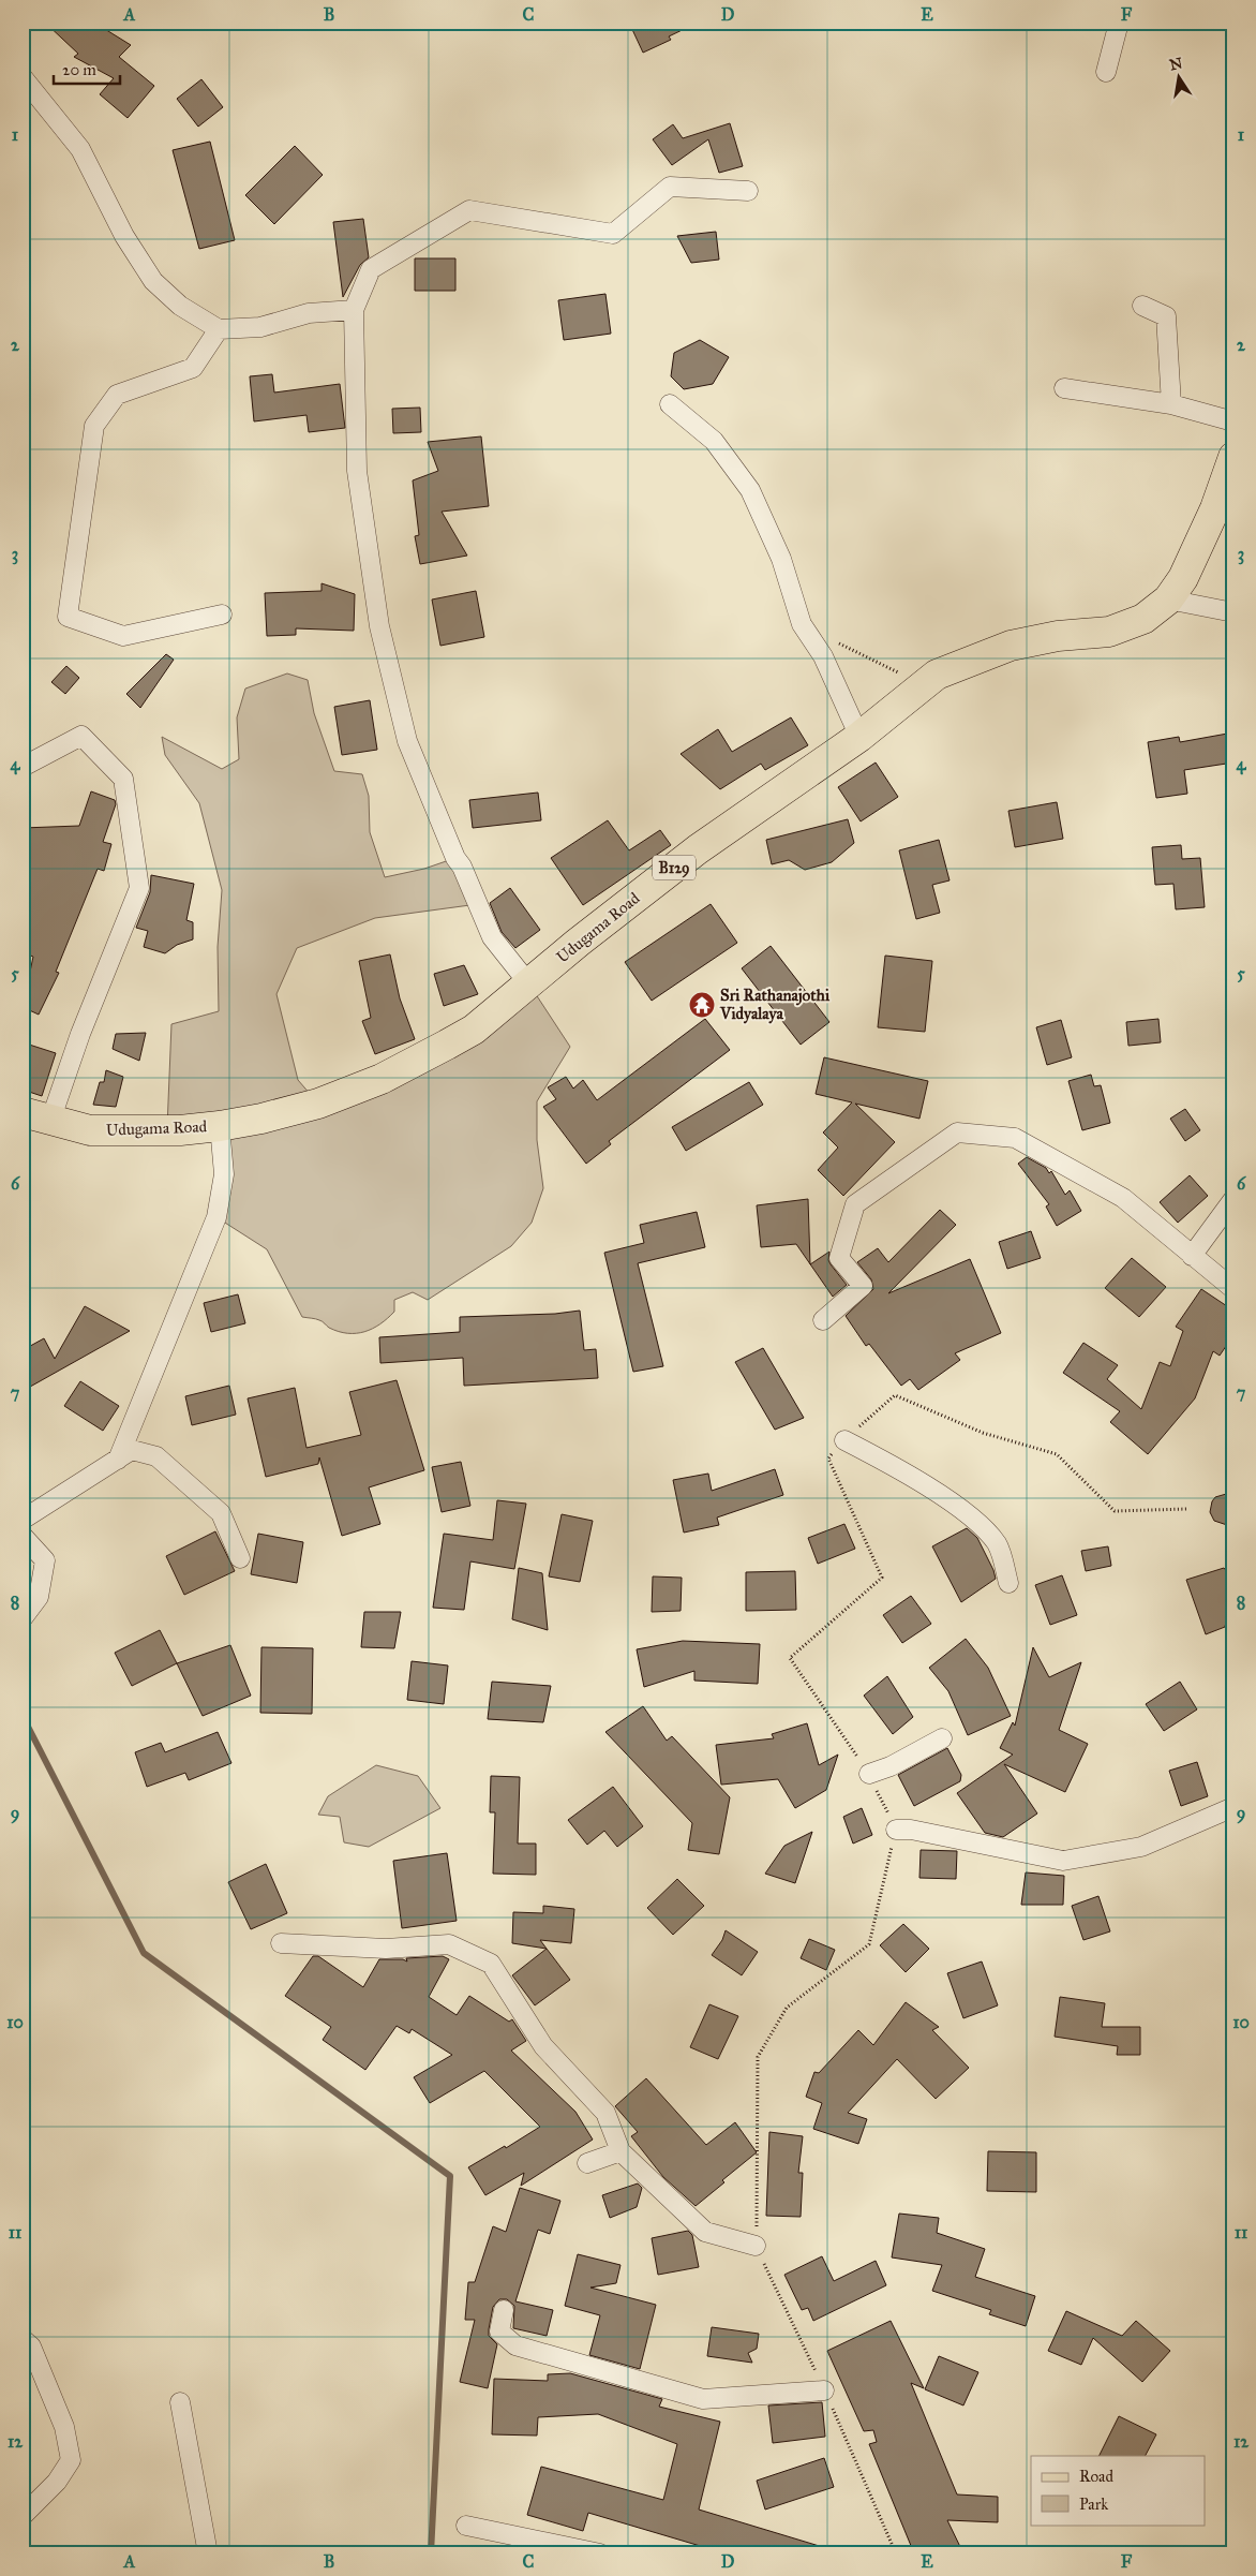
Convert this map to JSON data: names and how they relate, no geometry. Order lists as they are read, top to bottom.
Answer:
{
  "streets": {
    "main road": ["B129", "Udugama Road"]
  },
  "places": {
    "temple": ["Sri Rathanajothi Vidyalaya"]
  },
  "legend": ["Road", "Park"],
  "scale_bar": "20 m",
  "north": "top",
  "grid": {
    "columns": [
      "A",
      "B",
      "C",
      "D",
      "E",
      "F"
    ],
    "rows": [
      "1",
      "2",
      "3",
      "4",
      "5",
      "6",
      "7",
      "8",
      "9",
      "10",
      "11",
      "12"
    ]
  }
}
